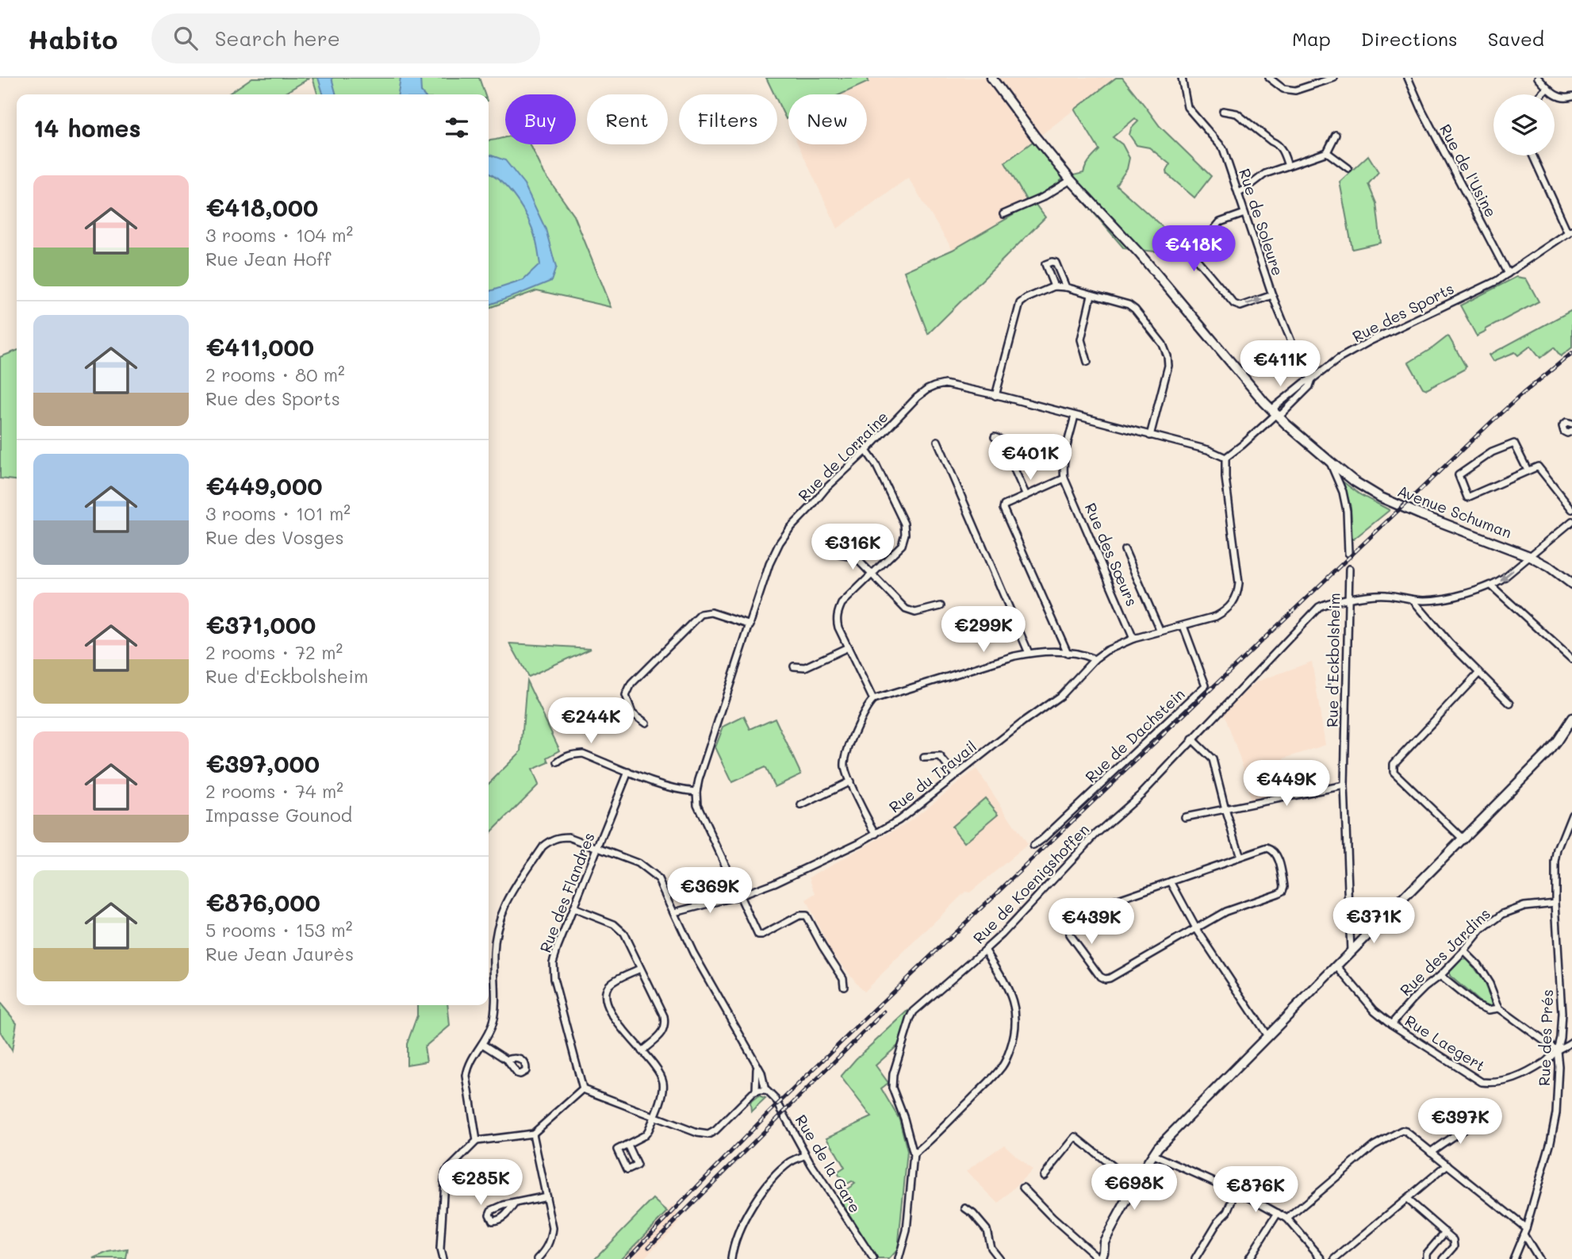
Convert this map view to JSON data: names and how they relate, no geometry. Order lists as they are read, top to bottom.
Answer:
{
  "streets": {
    "main road": ["Avenue Schuman"],
    "street": [
      "Rue de l'Usine",
      "Rue de Soleure",
      "Rue des Sports",
      "Rue de Lorraine",
      "Rue des Sœurs",
      "Rue d'Eckbolsheim",
      "Rue de Dachstein",
      "Rue du Travail",
      "Rue de Koenigshoffen",
      "Rue des Flandres",
      "Rue des Jardins",
      "Rue des Prés",
      "Rue Laegert",
      "Rue de la Gare"
    ]
  },
  "crossings": [
    ["Rue de l'Usine", "Rue des Sports"],
    ["Rue de Soleure", "Rue des Sports"],
    ["Rue de Lorraine", "Rue des Sœurs"],
    ["Rue de Lorraine", "Rue du Travail"],
    ["Rue des Sœurs", "Rue du Travail"],
    ["Rue d'Eckbolsheim", "Rue de Koenigshoffen"],
    ["Rue de Dachstein", "Rue du Travail"],
    ["Rue des Jardins", "Rue des Prés"],
    ["Rue des Jardins", "Rue Laegert"],
    ["Rue des Prés", "Rue Laegert"]
  ],
  "page": {
    "header": "Habito",
    "search": "Search here",
    "nav": ["Map", "Directions", "Saved"],
    "chip": [
      "Buy",
      "Rent",
      "Filters",
      "New"
    ],
    "heading": "14 homes",
    "list": [
      {
        "name": "€418,000",
        "note": "3 rooms · 104 m² · Rue Jean Hoff"
      },
      {
        "name": "€411,000",
        "note": "2 rooms · 80 m² · Rue des Sports"
      },
      {
        "name": "€449,000",
        "note": "3 rooms · 101 m² · Rue des Vosges"
      },
      {
        "name": "€371,000",
        "note": "2 rooms · 72 m² · Rue d'Eckbolsheim"
      },
      {
        "name": "€397,000",
        "note": "2 rooms · 74 m² · Impasse Gounod"
      },
      {
        "name": "€876,000",
        "note": "5 rooms · 153 m² · Rue Jean Jaurès"
      }
    ],
    "price": [
      "€418K",
      "€411K",
      "€401K",
      "€316K",
      "€299K",
      "€244K",
      "€449K",
      "€369K",
      "€371K",
      "€439K",
      "€397K",
      "€285K",
      "€698K",
      "€876K"
    ]
  }
}
